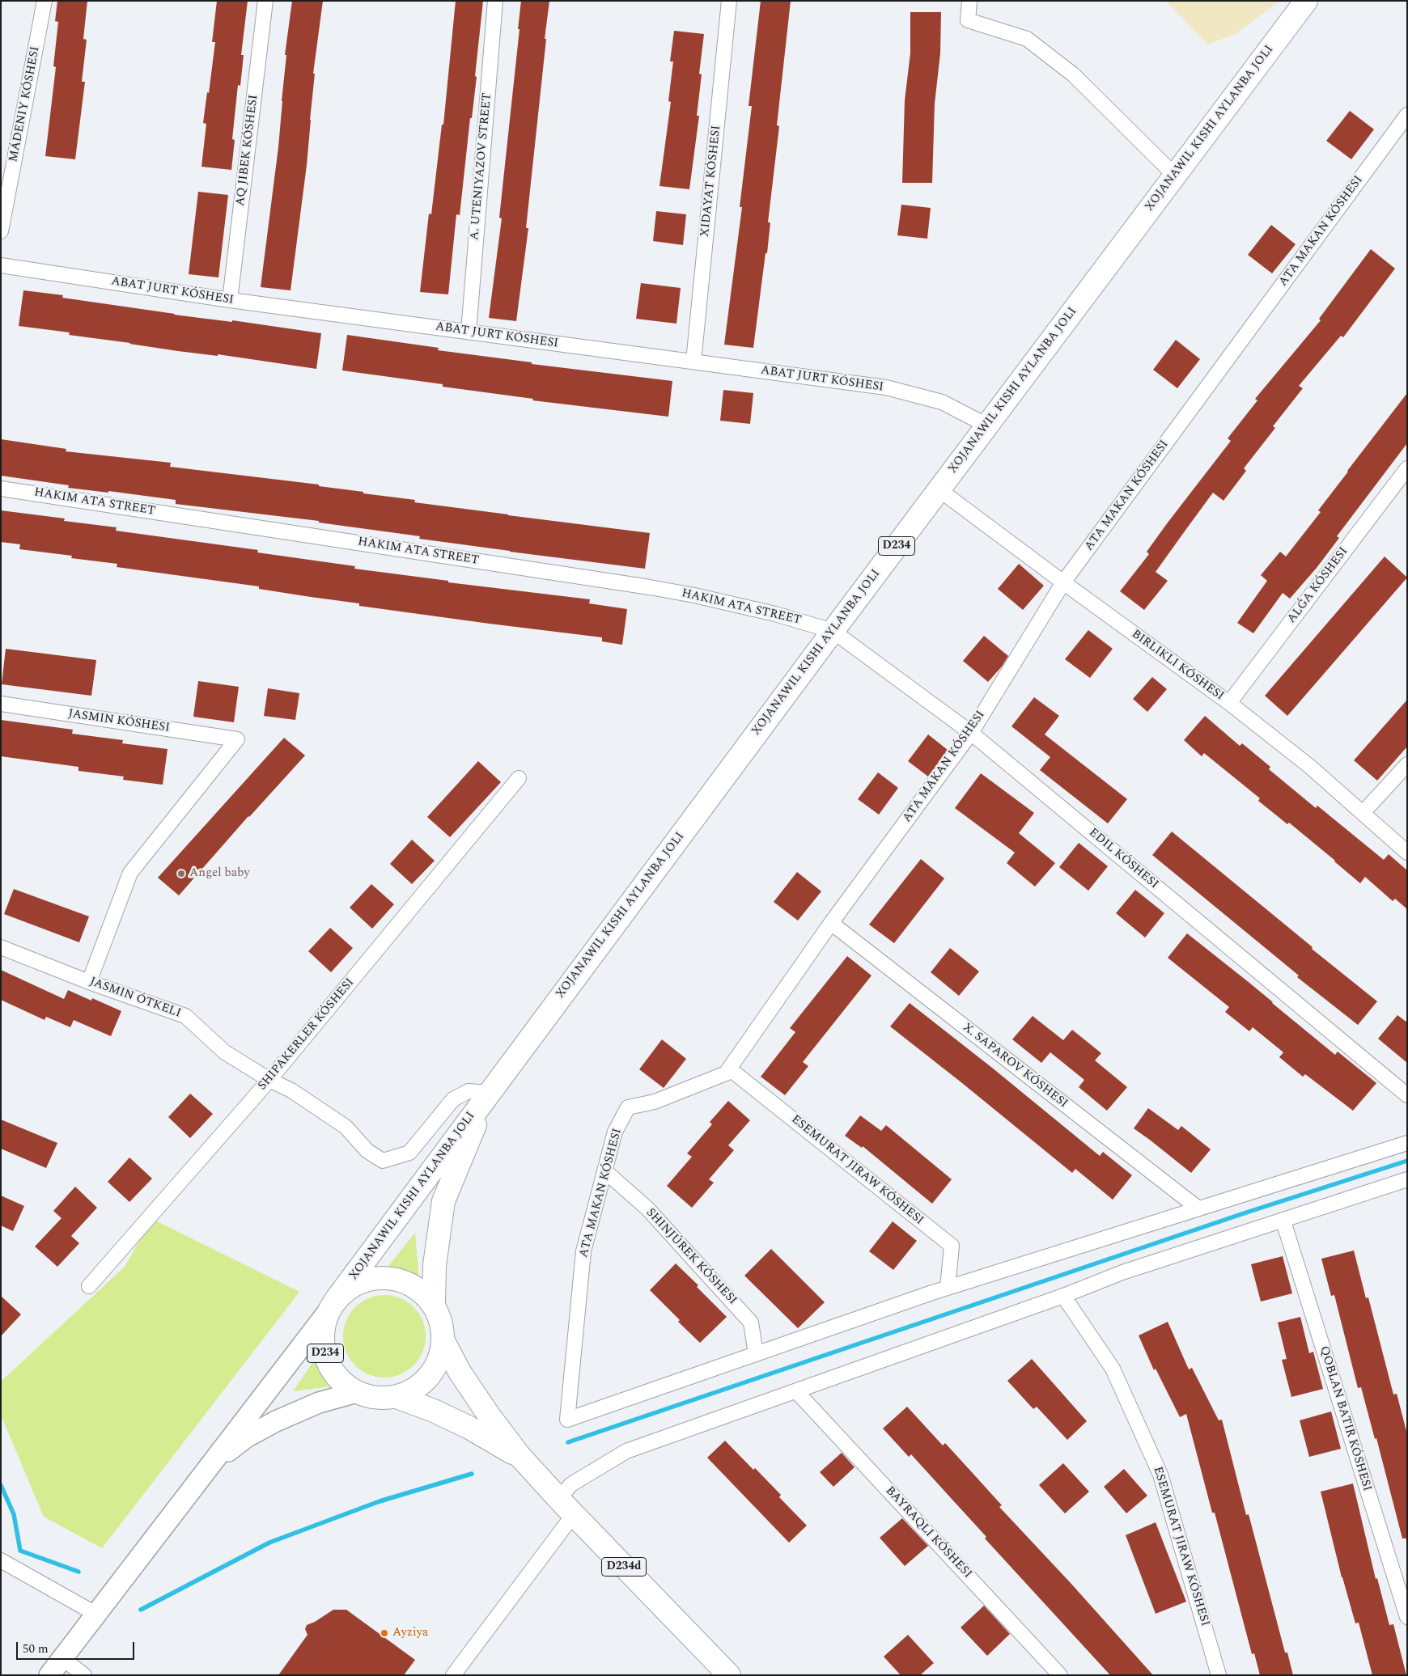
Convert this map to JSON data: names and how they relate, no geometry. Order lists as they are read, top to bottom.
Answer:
{
  "streets": {
    "main road": ["D234", "D234d"],
    "street": [
      "MÁDENIY KÓSHESI",
      "AQ JIBEK KÓSHESI",
      "A. UTENIYAZOV STREET",
      "XIDAYAT KÓSHESI",
      "ATA MAKAN KÓSHESI",
      "ABAT JURT KÓSHESI",
      "HAKIM ATA STREET",
      "ALǴA KÓSHESI",
      "BIRLIKLI KÓSHESI",
      "JASMIN KÓSHESI",
      "EDIL KÓSHESI",
      "JASMIN ÓTKELI",
      "SHIPAKERLER KÓSHESI",
      "X. SAPAROV KÓSHESI"
    ]
  },
  "crossings": [
    ["AQ JIBEK KÓSHESI", "ABAT JURT KÓSHESI"],
    ["A. UTENIYAZOV STREET", "ABAT JURT KÓSHESI"],
    ["XIDAYAT KÓSHESI", "ABAT JURT KÓSHESI"],
    ["ATA MAKAN KÓSHESI", "BIRLIKLI KÓSHESI"],
    ["ATA MAKAN KÓSHESI", "EDIL KÓSHESI"],
    ["ATA MAKAN KÓSHESI", "X. SAPAROV KÓSHESI"],
    ["ABAT JURT KÓSHESI", "D234"],
    ["HAKIM ATA STREET", "D234"],
    ["HAKIM ATA STREET", "EDIL KÓSHESI"],
    ["D234", "BIRLIKLI KÓSHESI"],
    ["D234", "EDIL KÓSHESI"],
    ["D234", "JASMIN ÓTKELI"],
    ["D234", "D234d"],
    ["ALǴA KÓSHESI", "BIRLIKLI KÓSHESI"],
    ["JASMIN KÓSHESI", "JASMIN ÓTKELI"],
    ["JASMIN ÓTKELI", "SHIPAKERLER KÓSHESI"]
  ],
  "places": ["Angel baby", "Ayziya"],
  "scale_bar": "50 m"
}
